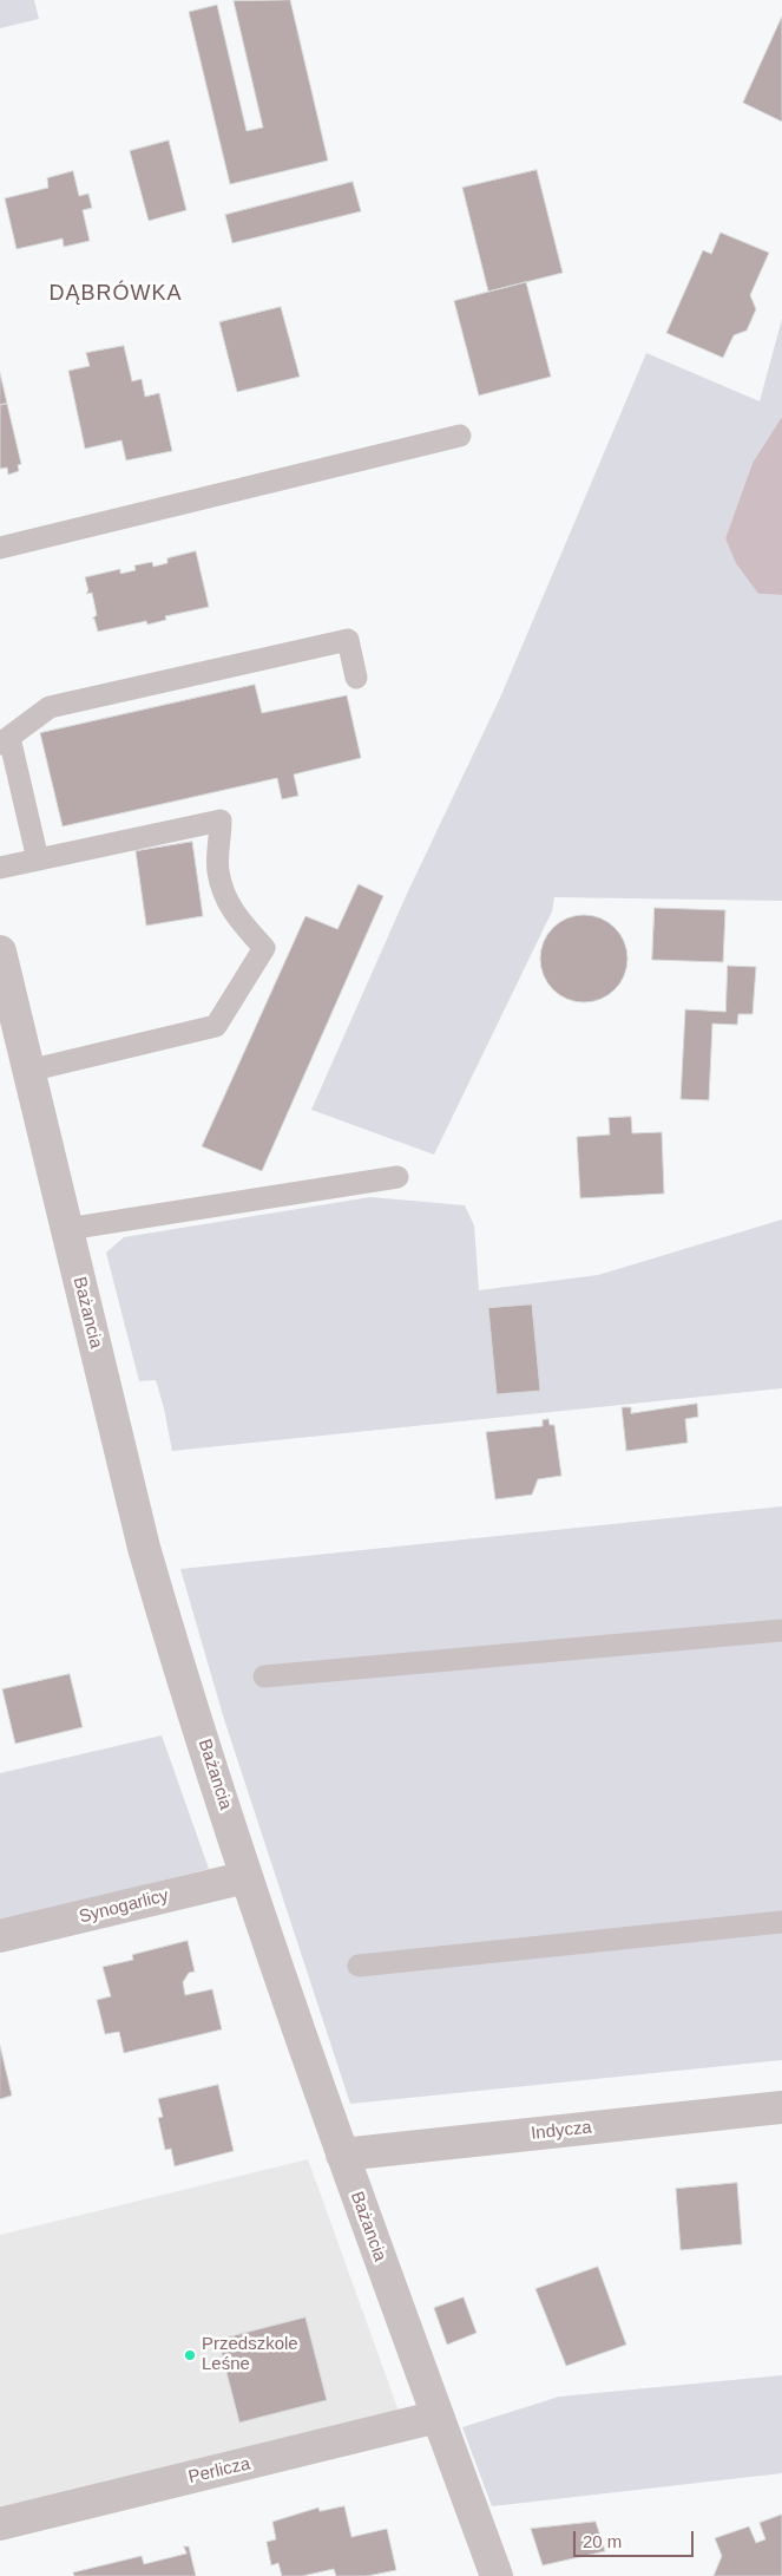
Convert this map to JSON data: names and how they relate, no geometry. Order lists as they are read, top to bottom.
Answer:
{
  "streets": {
    "street": [
      "Bażancia",
      "Synogarlicy",
      "Indycza",
      "Perlicza"
    ]
  },
  "crossings": [
    ["Bażancia", "Synogarlicy"],
    ["Bażancia", "Indycza"],
    ["Bażancia", "Perlicza"]
  ],
  "districts": ["DĄBRÓWKA"],
  "places": ["Przedszkole Leśne"],
  "scale_bar": "20 m"
}
